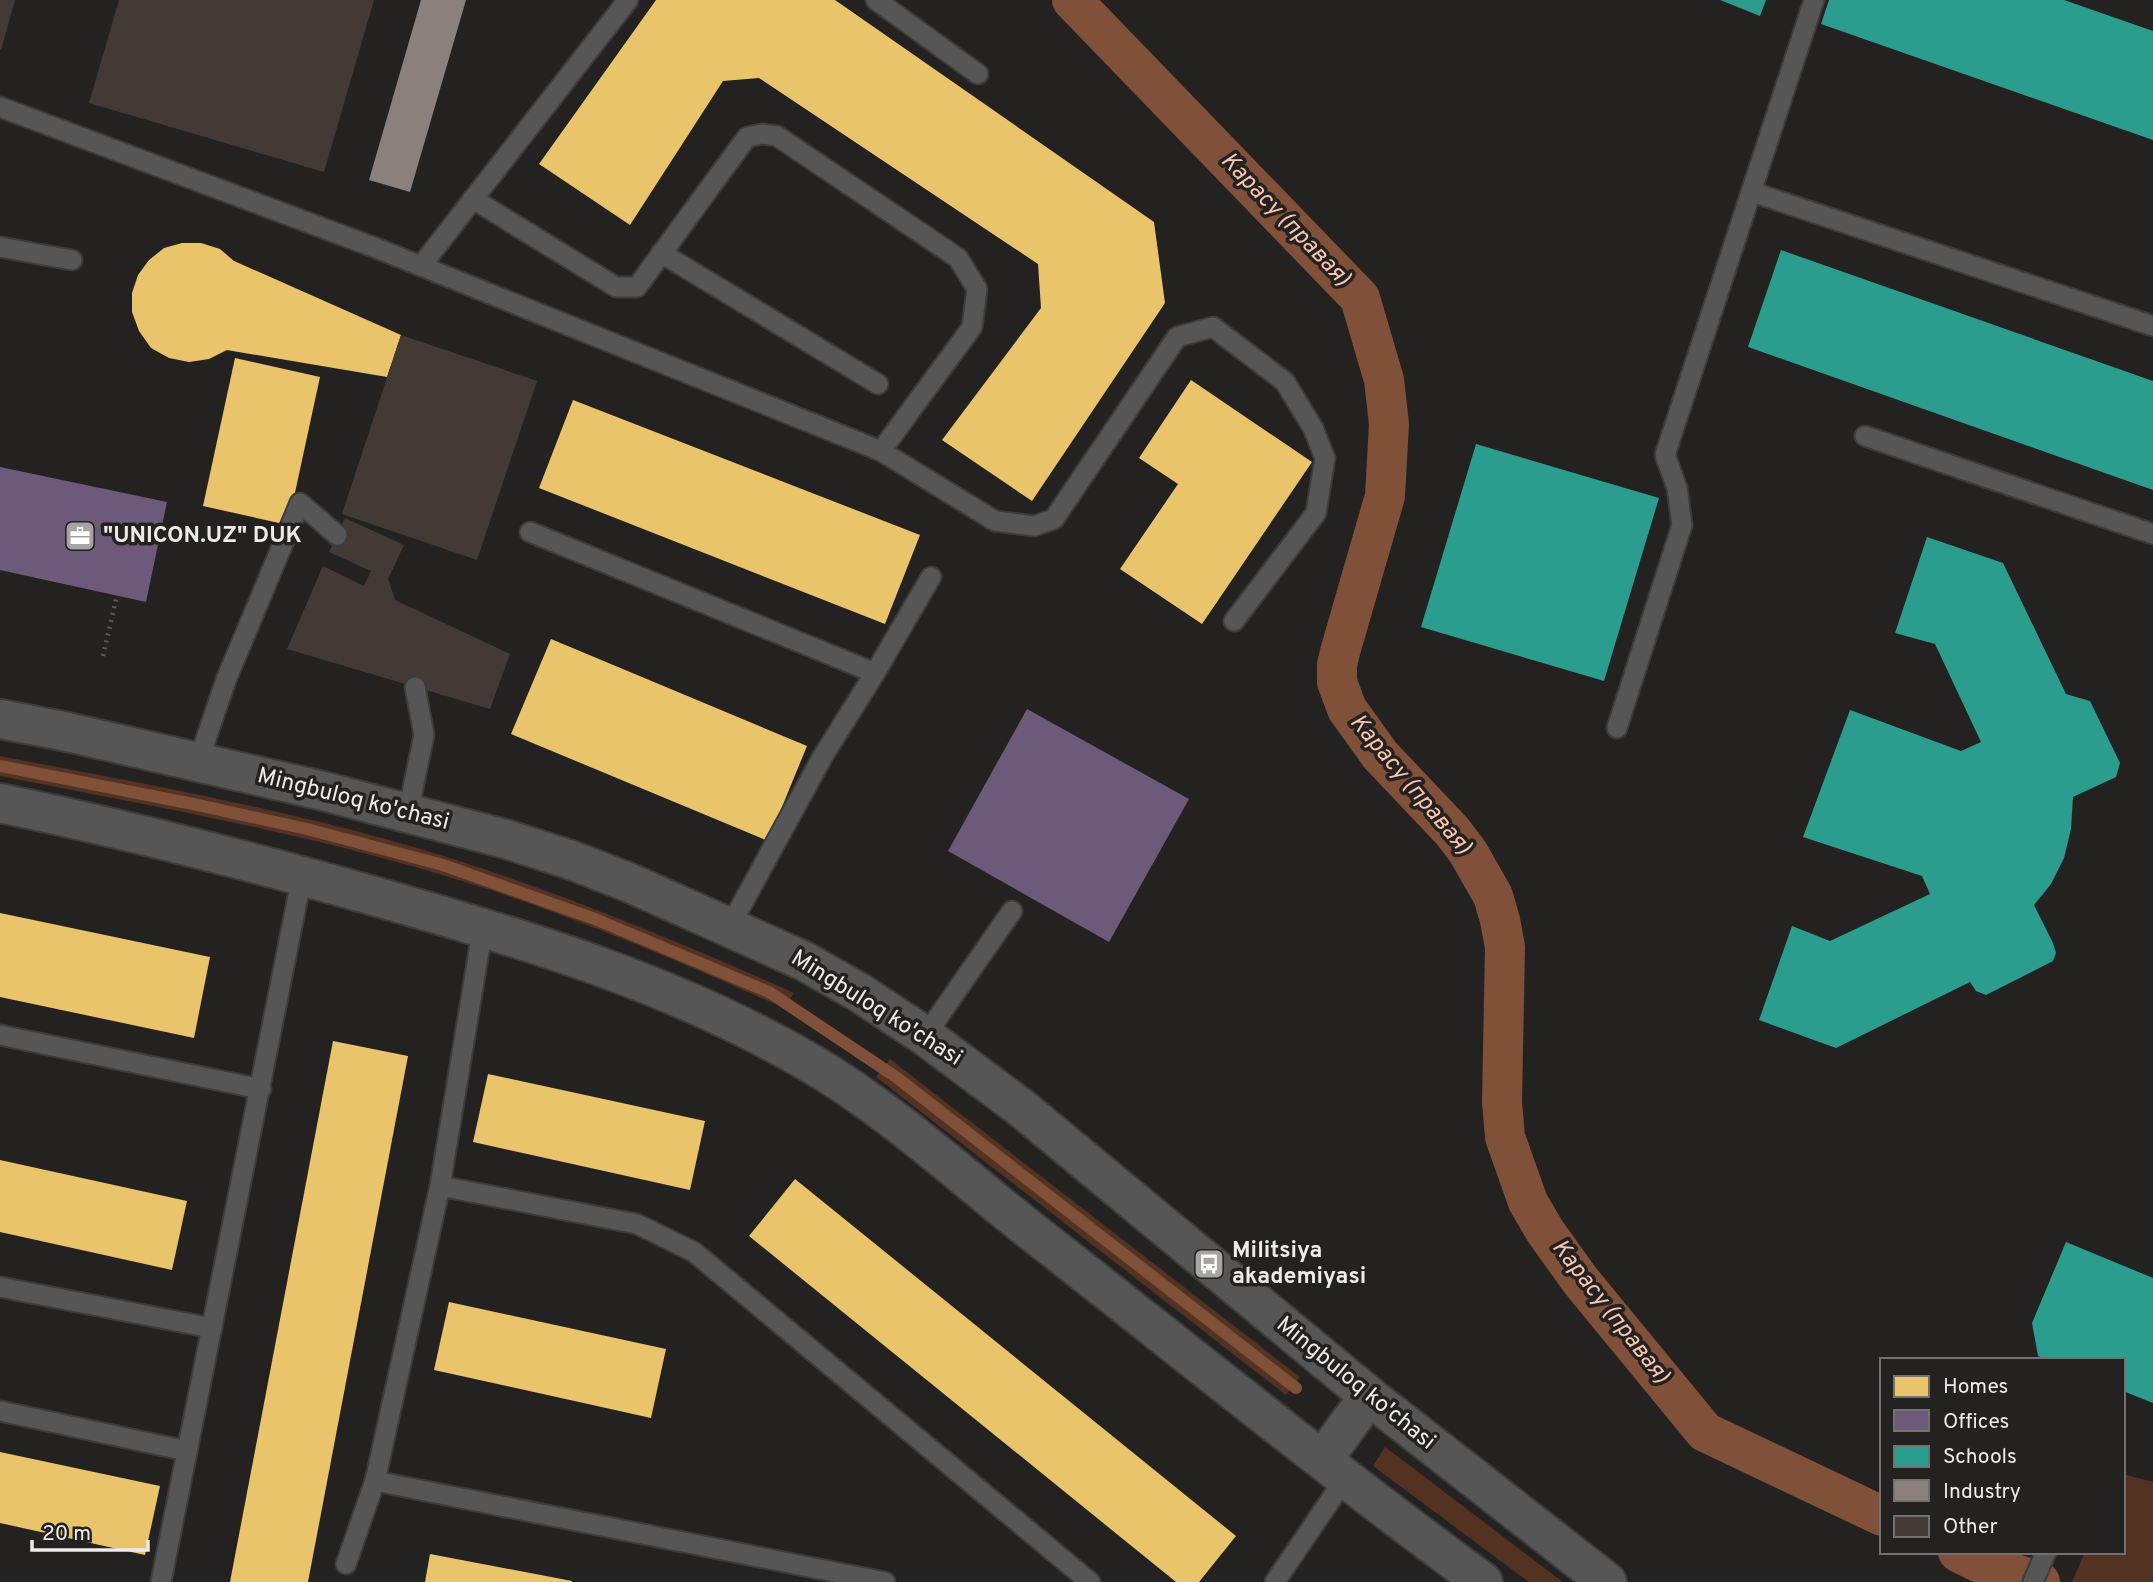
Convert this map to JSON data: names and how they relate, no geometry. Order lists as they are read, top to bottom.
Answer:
{
  "streets": {
    "main road": ["Mingbuloq ko'chasi"]
  },
  "water": ["Карасу (правая)"],
  "places": {
    "office": ["\"UNICON.UZ\" DUK"],
    "bus stop": ["Militsiya akademiyasi"]
  },
  "legend": [
    "Homes",
    "Offices",
    "Schools",
    "Industry",
    "Other"
  ],
  "scale_bar": "20 m"
}
